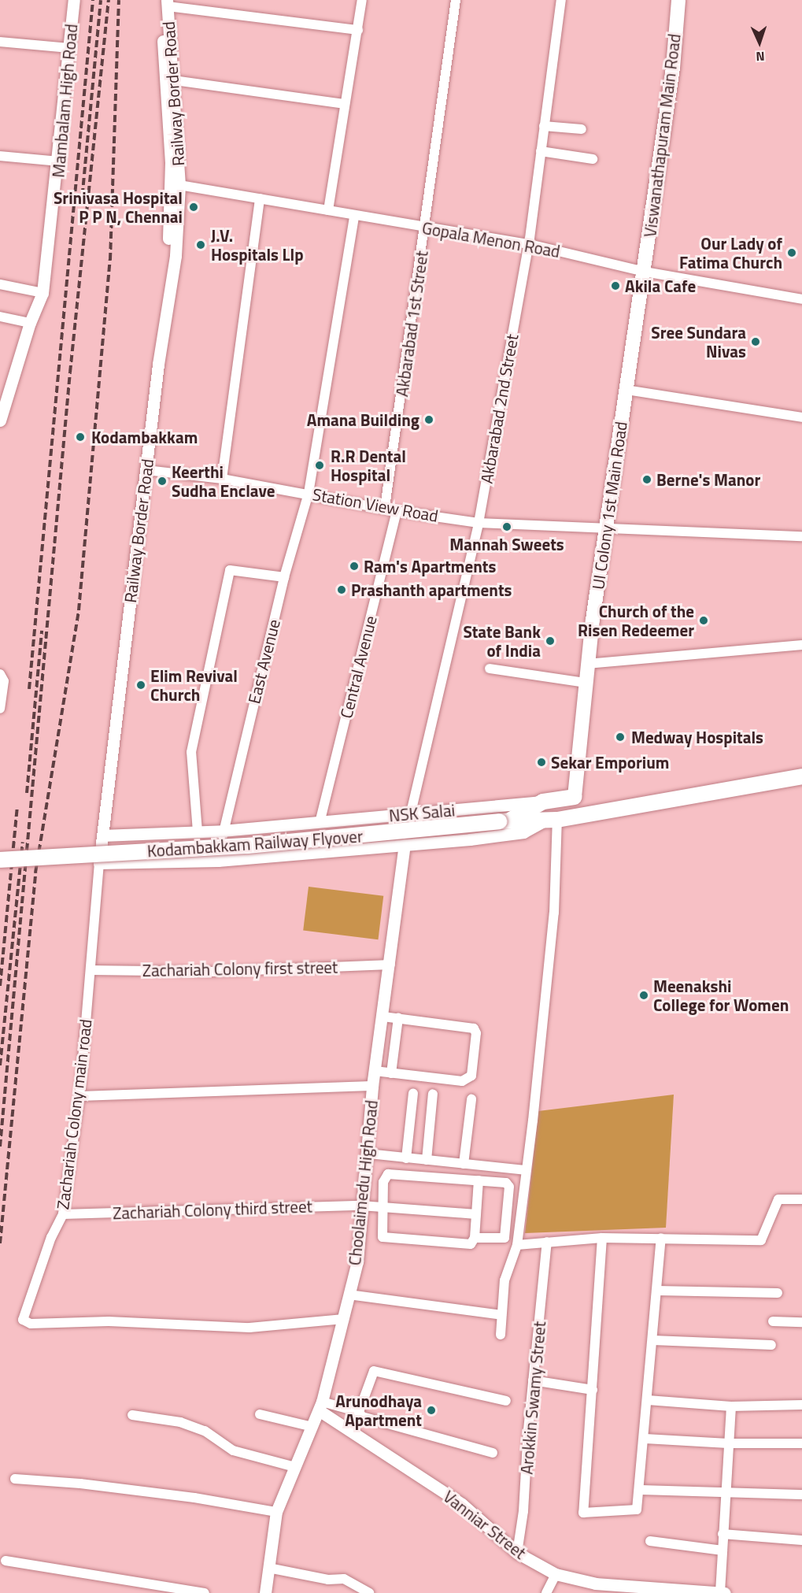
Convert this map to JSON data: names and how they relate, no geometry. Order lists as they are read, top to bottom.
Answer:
{
  "streets": {
    "main road": ["Viswanathapuram Main Road", "UI Colony 1st Main Road", "Kodambakkam Railway Flyover"],
    "street": [
      "Railway Border Road",
      "Mambalam High Road",
      "Gopala Menon Road",
      "Akbarabad 1st Street",
      "Akbarabad 2nd Street",
      "Station View Road",
      "East Avenue",
      "Central Avenue",
      "NSK Salai",
      "Zachariah Colony first street",
      "Zachariah Colony main road",
      "Choolaimedu High Road",
      "Zachariah Colony third street",
      "Arokkin Swamy Street",
      "Vanniar Street"
    ]
  },
  "crossings": [
    ["Railway Border Road", "Gopala Menon Road"],
    ["Railway Border Road", "Station View Road"],
    ["Railway Border Road", "NSK Salai"],
    ["Railway Border Road", "Zachariah Colony main road"],
    ["Viswanathapuram Main Road", "Gopala Menon Road"],
    ["Viswanathapuram Main Road", "UI Colony 1st Main Road"],
    ["Gopala Menon Road", "Akbarabad 1st Street"],
    ["Gopala Menon Road", "Akbarabad 2nd Street"],
    ["Gopala Menon Road", "UI Colony 1st Main Road"],
    ["Gopala Menon Road", "East Avenue"],
    ["Akbarabad 1st Street", "Station View Road"],
    ["Akbarabad 2nd Street", "Station View Road"],
    ["Akbarabad 2nd Street", "NSK Salai"],
    ["Station View Road", "UI Colony 1st Main Road"],
    ["Station View Road", "East Avenue"],
    ["Station View Road", "Central Avenue"],
    ["East Avenue", "NSK Salai"],
    ["Central Avenue", "NSK Salai"],
    ["NSK Salai", "Kodambakkam Railway Flyover"],
    ["Zachariah Colony first street", "Zachariah Colony main road"],
    ["Zachariah Colony first street", "Choolaimedu High Road"],
    ["Zachariah Colony main road", "Choolaimedu High Road"],
    ["Zachariah Colony main road", "Zachariah Colony third street"],
    ["Choolaimedu High Road", "Zachariah Colony third street"],
    ["Choolaimedu High Road", "Vanniar Street"],
    ["Arokkin Swamy Street", "Vanniar Street"]
  ],
  "places": [
    "Srinivasa Hospital P P N, Chennai",
    "J.V. Hospitals Llp",
    "Our Lady of Fatima Church",
    "Akila Cafe",
    "Sree Sundara Nivas",
    "Amana Building",
    "Kodambakkam",
    "R.R Dental Hospital",
    "Berne's Manor",
    "Keerthi Sudha Enclave",
    "Mannah Sweets",
    "Ram's Apartments",
    "Prashanth apartments",
    "Church of the Risen Redeemer",
    "State Bank of India",
    "Elim Revival Church",
    "Medway Hospitals",
    "Sekar Emporium",
    "Meenakshi College for Women",
    "Arunodhaya Apartment"
  ],
  "north": "bottom"
}
